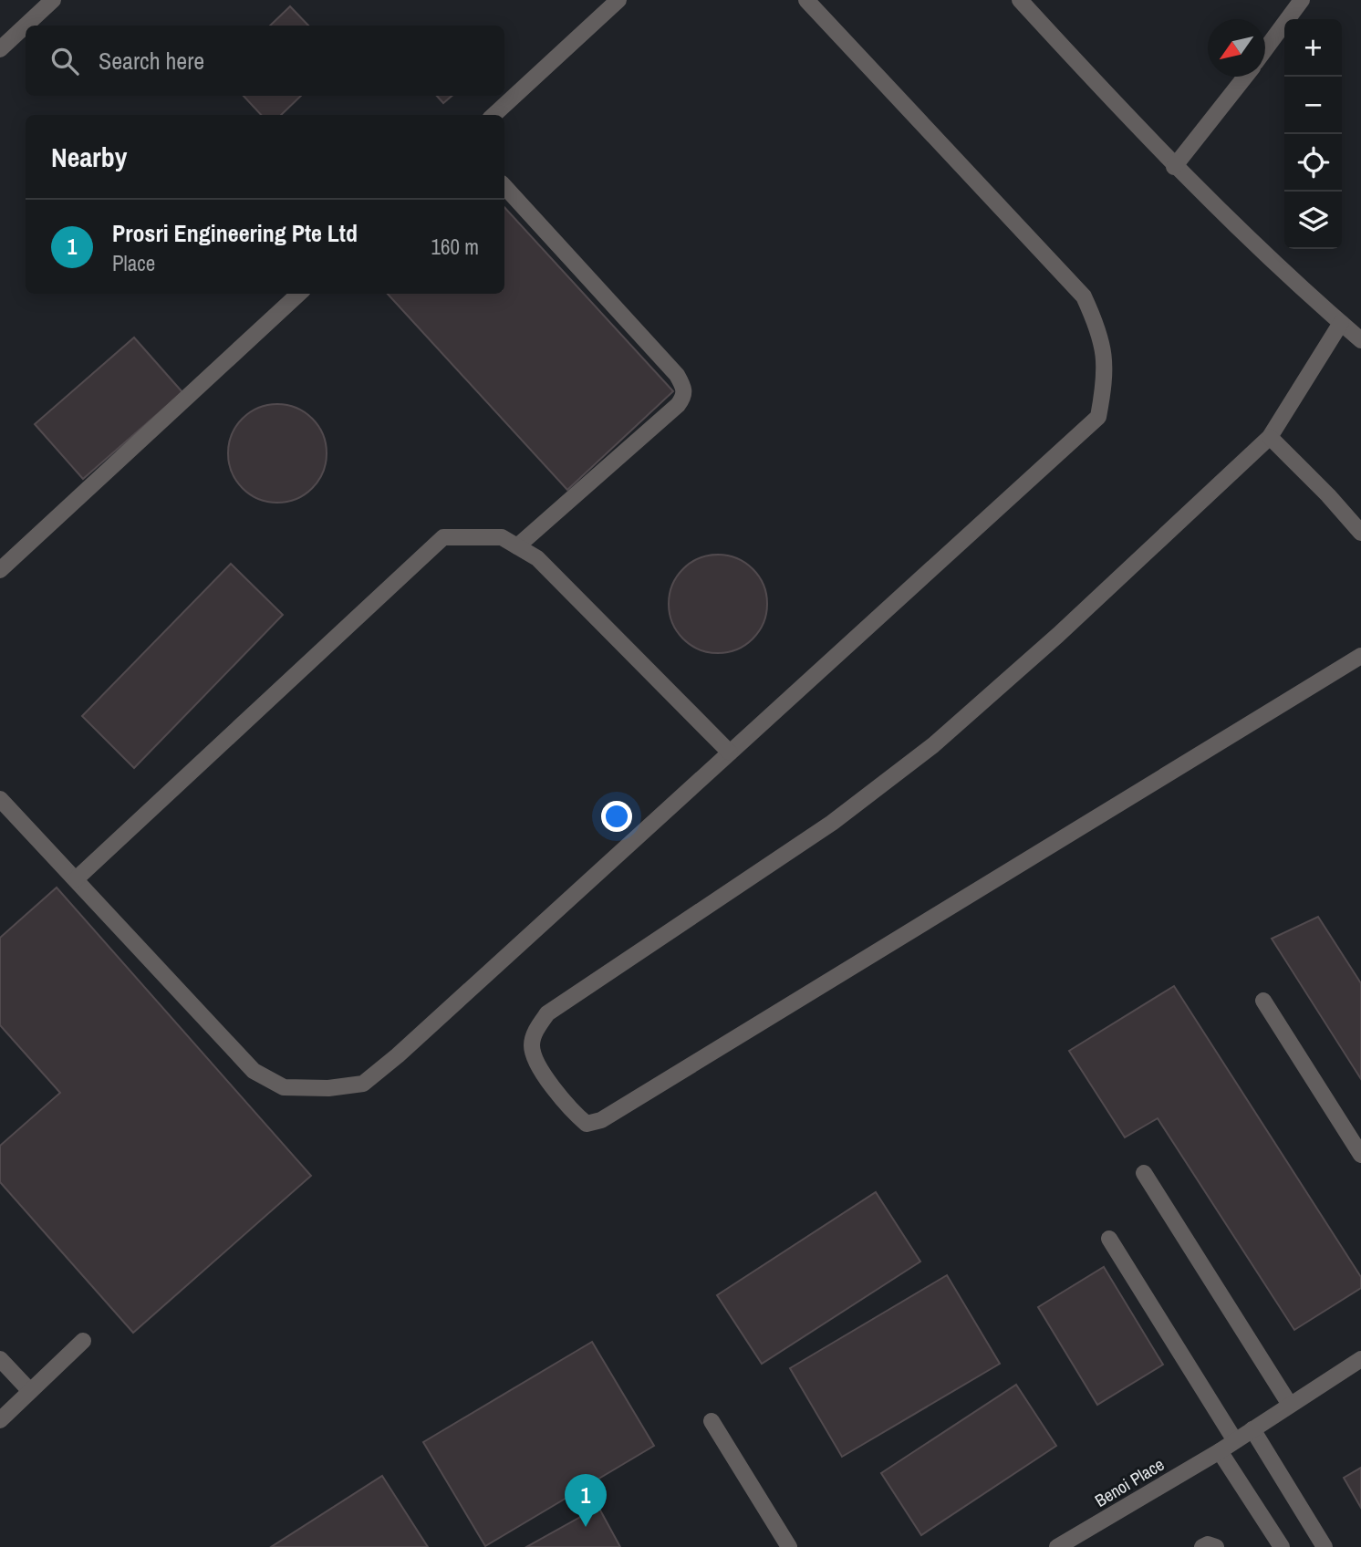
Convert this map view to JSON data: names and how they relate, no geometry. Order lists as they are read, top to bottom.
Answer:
{
  "streets": {
    "street": ["Benoi Place"]
  },
  "north": "bottom left",
  "page": {
    "map_buttons": ["+", "−"],
    "search": "Search here",
    "heading": "Nearby",
    "list": [
      {
        "mark": "1",
        "name": "Prosri Engineering Pte Ltd",
        "note": "Place",
        "value": "160 m"
      }
    ],
    "pins": "1"
  }
}
